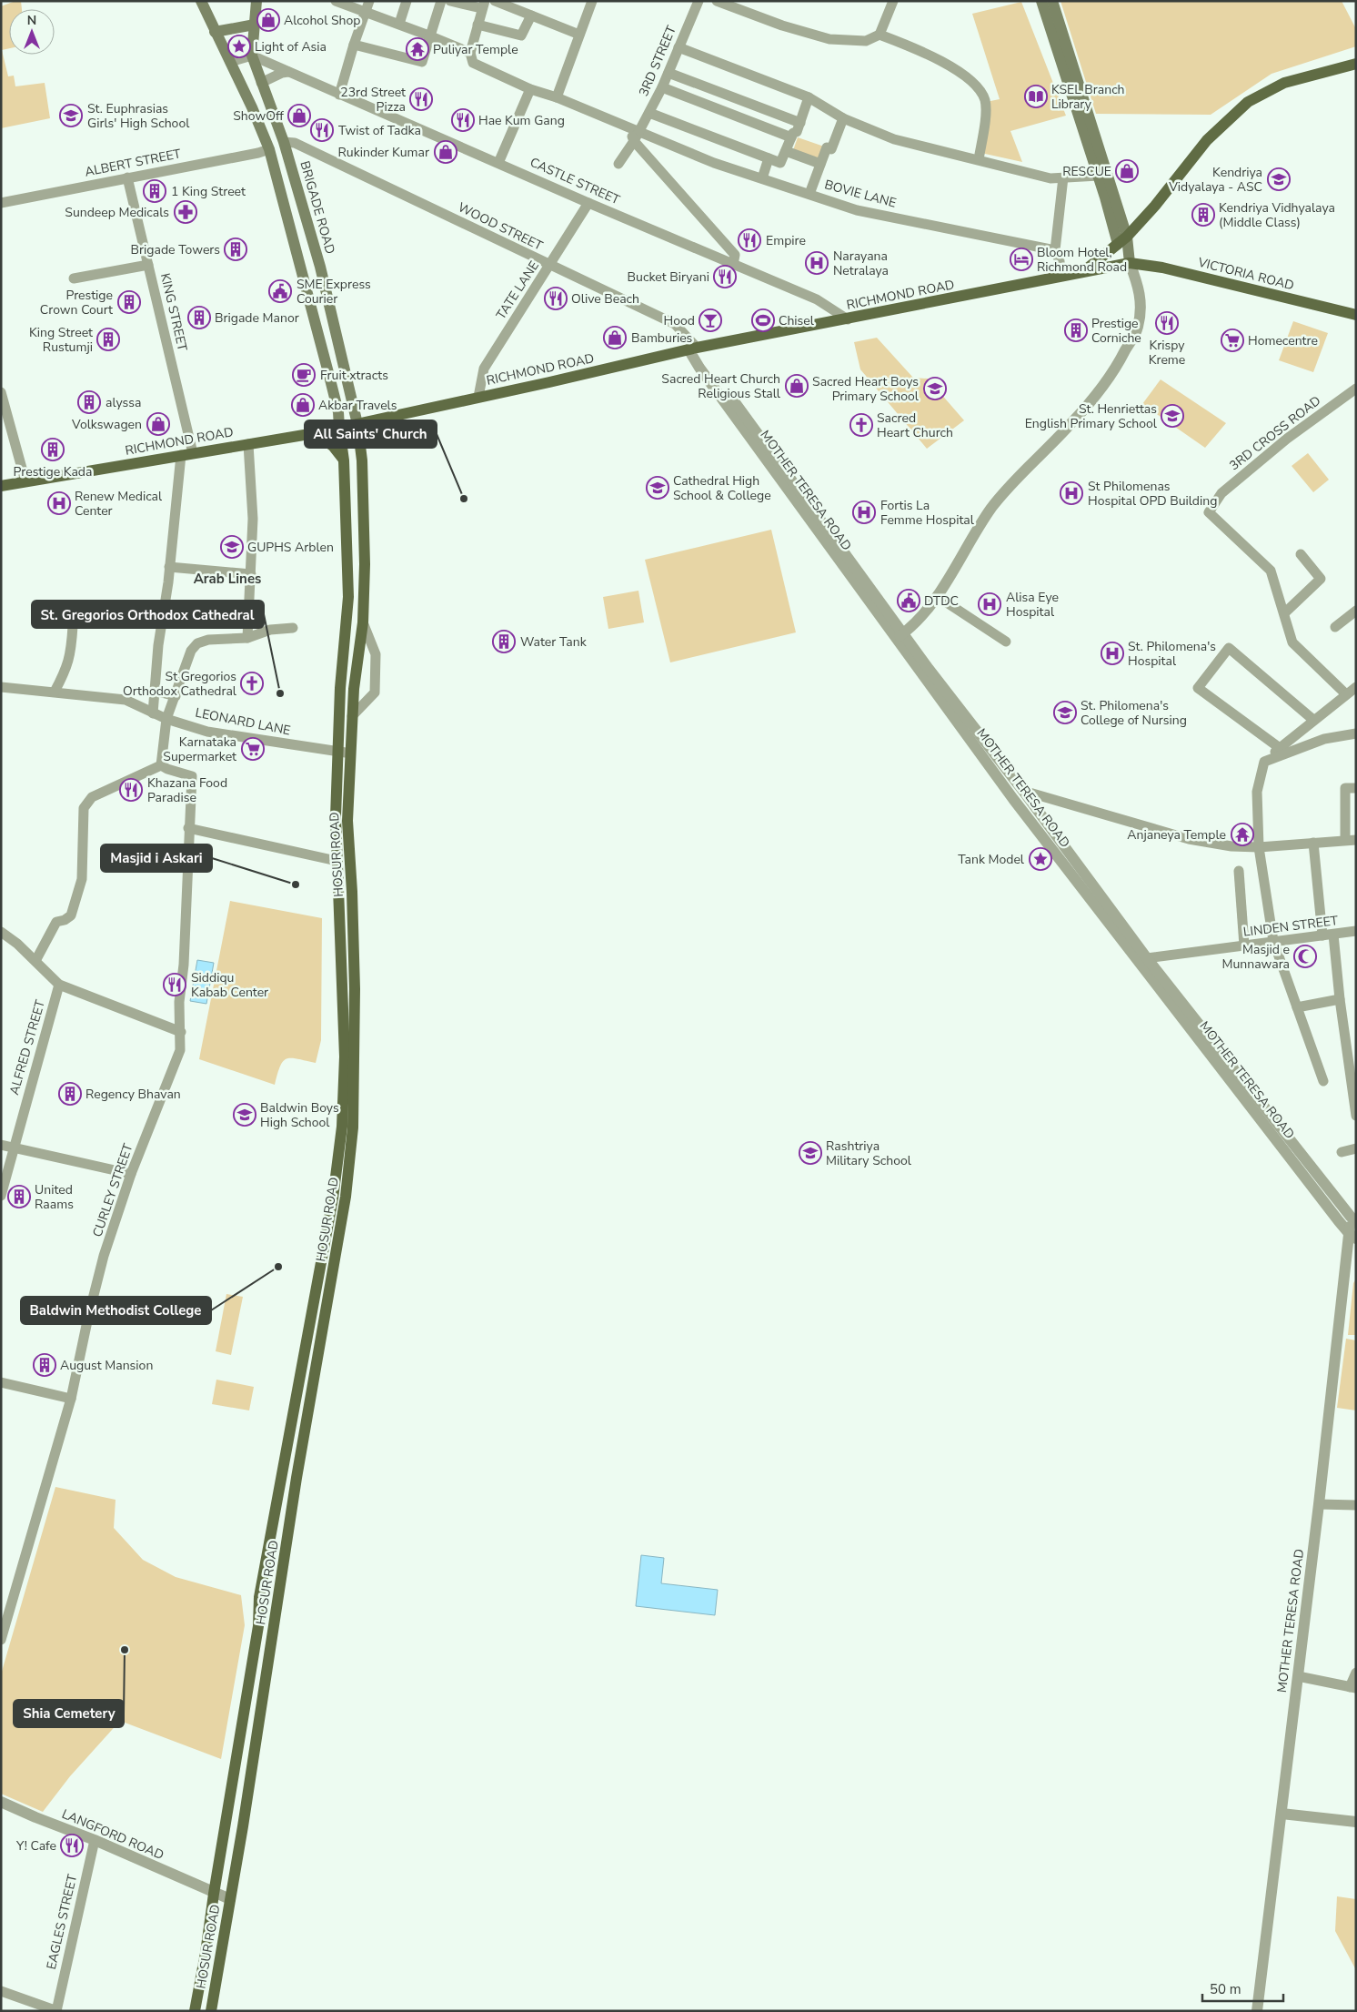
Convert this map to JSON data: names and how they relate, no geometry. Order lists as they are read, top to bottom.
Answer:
{
  "streets": {
    "main road": [
      "BRIGADE ROAD",
      "VICTORIA ROAD",
      "RICHMOND ROAD",
      "HOSUR ROAD"
    ],
    "street": [
      "3RD STREET",
      "ALBERT STREET",
      "CASTLE STREET",
      "BOVIE LANE",
      "WOOD STREET",
      "TATE LANE",
      "KING STREET",
      "3RD CROSS ROAD",
      "MOTHER TERESA ROAD",
      "LEONARD LANE",
      "LINDEN STREET",
      "ALFRED STREET",
      "CURLEY STREET",
      "LANGFORD ROAD",
      "EAGLES STREET"
    ]
  },
  "crossings": [
    ["3RD STREET", "BOVIE LANE"],
    ["ALBERT STREET", "KING STREET"],
    ["CASTLE STREET", "BRIGADE ROAD"],
    ["CASTLE STREET", "TATE LANE"],
    ["CASTLE STREET", "RICHMOND ROAD"],
    ["BRIGADE ROAD", "WOOD STREET"],
    ["BRIGADE ROAD", "RICHMOND ROAD"],
    ["BRIGADE ROAD", "HOSUR ROAD"],
    ["WOOD STREET", "TATE LANE"],
    ["WOOD STREET", "RICHMOND ROAD"],
    ["WOOD STREET", "MOTHER TERESA ROAD"],
    ["VICTORIA ROAD", "RICHMOND ROAD"],
    ["TATE LANE", "RICHMOND ROAD"],
    ["RICHMOND ROAD", "KING STREET"],
    ["RICHMOND ROAD", "MOTHER TERESA ROAD"],
    ["RICHMOND ROAD", "HOSUR ROAD"],
    ["MOTHER TERESA ROAD", "LINDEN STREET"],
    ["LEONARD LANE", "HOSUR ROAD"],
    ["HOSUR ROAD", "LANGFORD ROAD"],
    ["LANGFORD ROAD", "EAGLES STREET"]
  ],
  "districts": ["Arab Lines"],
  "places": {
    "shop": [
      "Alcohol Shop",
      "ShowOff",
      "Rukinder Kumar",
      "RESCUE",
      "Bamburies",
      "Sacred Heart Church Religious Stall",
      "Akbar Travels",
      "Volkswagen"
    ],
    "place": ["Light of Asia", "Tank Model"],
    "temple": ["Puliyar Temple", "Anjaneya Temple"],
    "library": ["KSEL Branch Library"],
    "restaurant": [
      "23rd Street Pizza",
      "Hae Kum Gang",
      "Twist of Tadka",
      "Empire",
      "Bucket Biryani",
      "Olive Beach",
      "Krispy Kreme",
      "Khazana Food Paradise",
      "Siddiqu Kabab Center",
      "Y! Cafe"
    ],
    "school or university": [
      "St. Euphrasias Girls' High School",
      "Kendriya Vidyalaya - ASC",
      "Sacred Heart Boys Primary School",
      "St. Henriettas English Primary School",
      "Cathedral High School & College",
      "GUPHS Arblen",
      "St. Philomena's College of Nursing",
      "Baldwin Boys High School",
      "Rashtriya Military School"
    ],
    "building": [
      "1 King Street",
      "Kendriya Vidhyalaya (Middle Class)",
      "Brigade Towers",
      "Prestige Crown Court",
      "Brigade Manor",
      "Prestige Corniche",
      "King Street Rustumji",
      "alyssa",
      "Prestige Kada",
      "Water Tank",
      "Regency Bhavan",
      "United Raams",
      "August Mansion"
    ],
    "pharmacy": ["Sundeep Medicals"],
    "hotel": ["Bloom Hotel, Richmond Road"],
    "hospital": [
      "Narayana Netralaya",
      "St Philomenas Hospital OPD Building",
      "Renew Medical Center",
      "Fortis La Femme Hospital",
      "Alisa Eye Hospital",
      "St. Philomena's Hospital"
    ],
    "public building": ["SME Express Courier", "DTDC"],
    "bar": ["Hood"],
    "sports": ["Chisel"],
    "supermarket": ["Homecentre", "Karnataka Supermarket"],
    "cafe": ["Fruit xtracts"],
    "church": ["Sacred Heart Church", "St Gregorios Orthodox Cathedral"],
    "other": [
      "All Saints' Church",
      "St. Gregorios Orthodox Cathedral",
      "Masjid i Askari",
      "Baldwin Methodist College",
      "Shia Cemetery"
    ],
    "mosque": ["Masjid e Munnawara"]
  },
  "scale_bar": "50 m",
  "north": "top"
}
